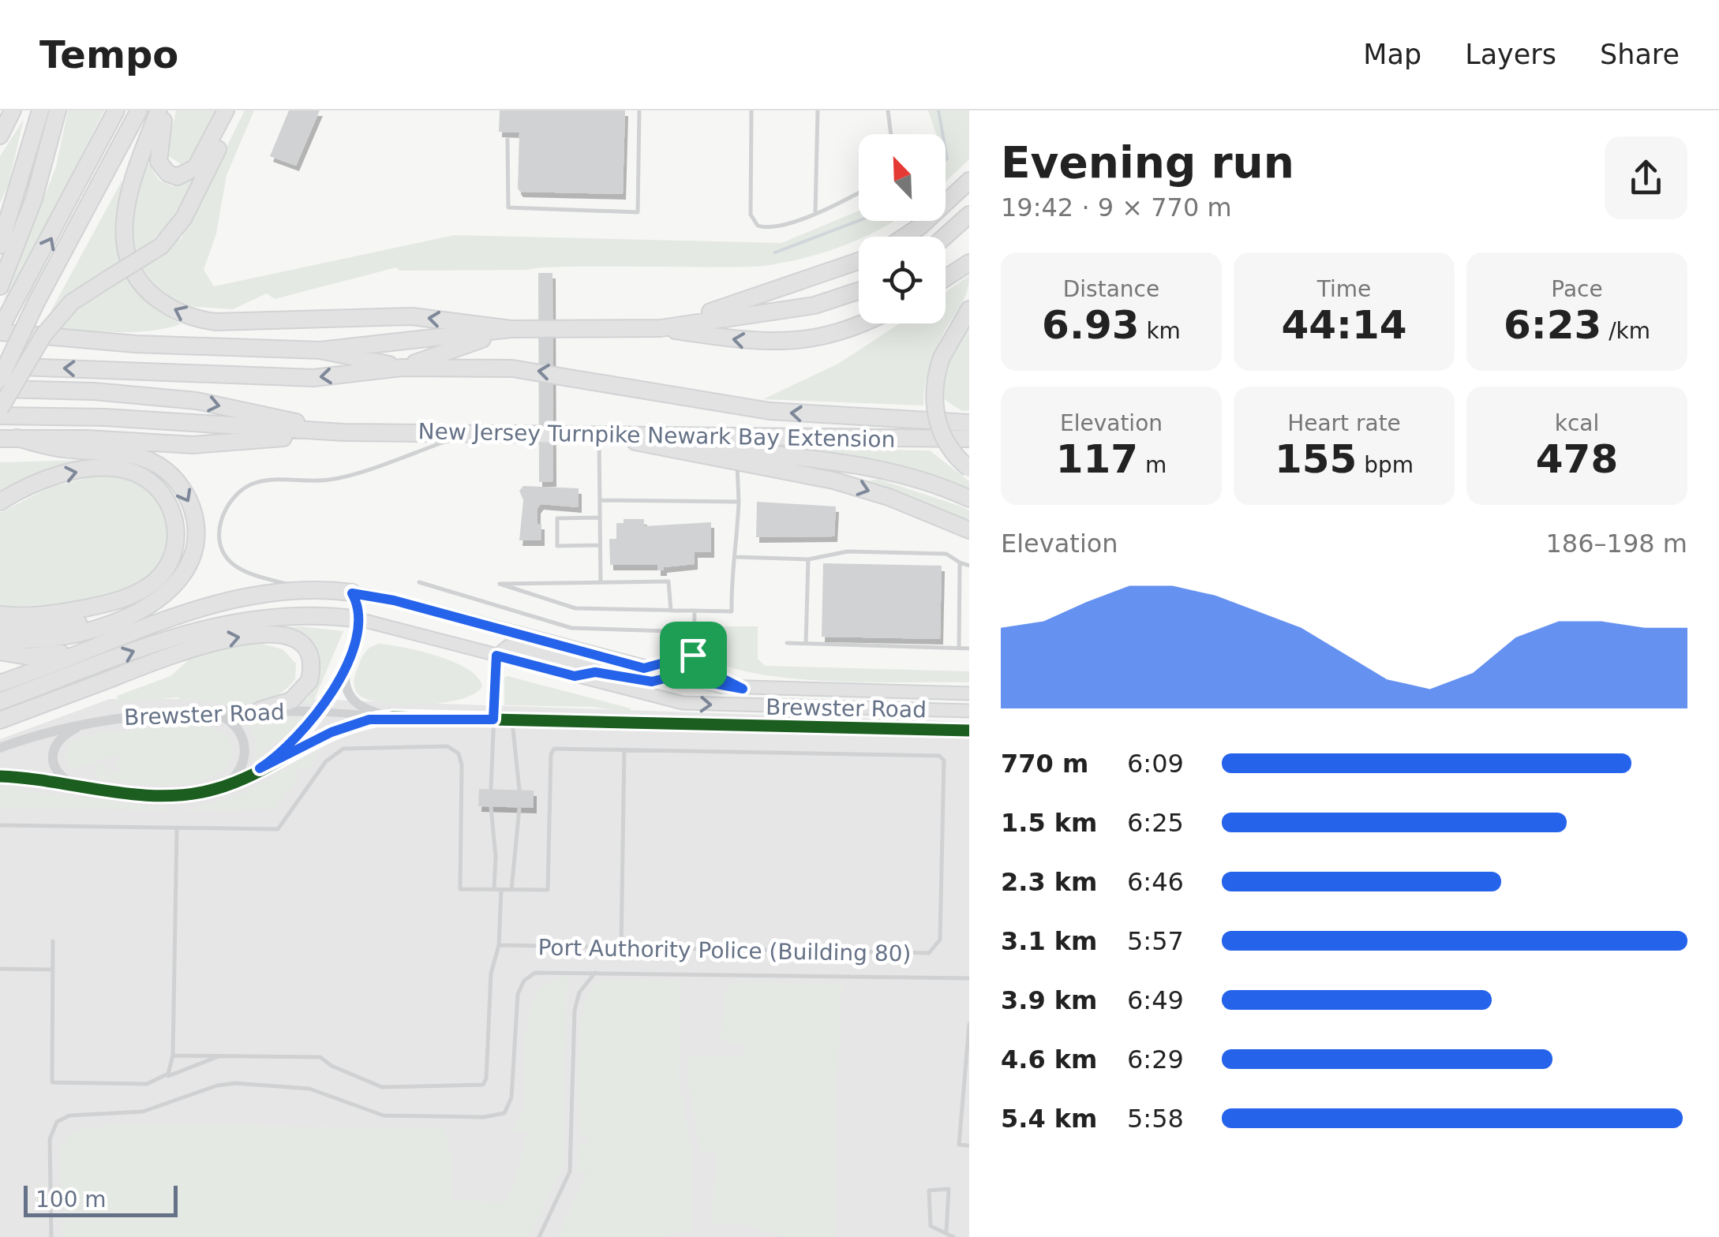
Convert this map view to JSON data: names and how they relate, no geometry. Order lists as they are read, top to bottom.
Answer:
{
  "streets": {
    "highway": ["New Jersey Turnpike Newark Bay Extension"],
    "street": ["Brewster Road"],
    "lane": ["Port Authority Police (Building 80)"]
  },
  "scale_bar": "100 m",
  "north": "top left",
  "page": {
    "header": "Tempo",
    "nav": ["Map", "Layers", "Share"],
    "heading": ["Evening run", "19:42 · 9 × 770 m"],
    "stats": [
      ["Distance", "6.93 km"],
      ["Time", "44:14"],
      ["Pace", "6:23 /km"],
      ["Elevation", "117 m"],
      ["Heart rate", "155 bpm"],
      ["kcal", "478"]
    ],
    "chart": ["Elevation", "186–198 m"],
    "list": [
      {
        "name": "770 m",
        "note": "6:09"
      },
      {
        "name": "1.5 km",
        "note": "6:25"
      },
      {
        "name": "2.3 km",
        "note": "6:46"
      },
      {
        "name": "3.1 km",
        "note": "5:57"
      },
      {
        "name": "3.9 km",
        "note": "6:49"
      },
      {
        "name": "4.6 km",
        "note": "6:29"
      },
      {
        "name": "5.4 km",
        "note": "5:58"
      }
    ],
    "scale": "100 m"
  }
}
